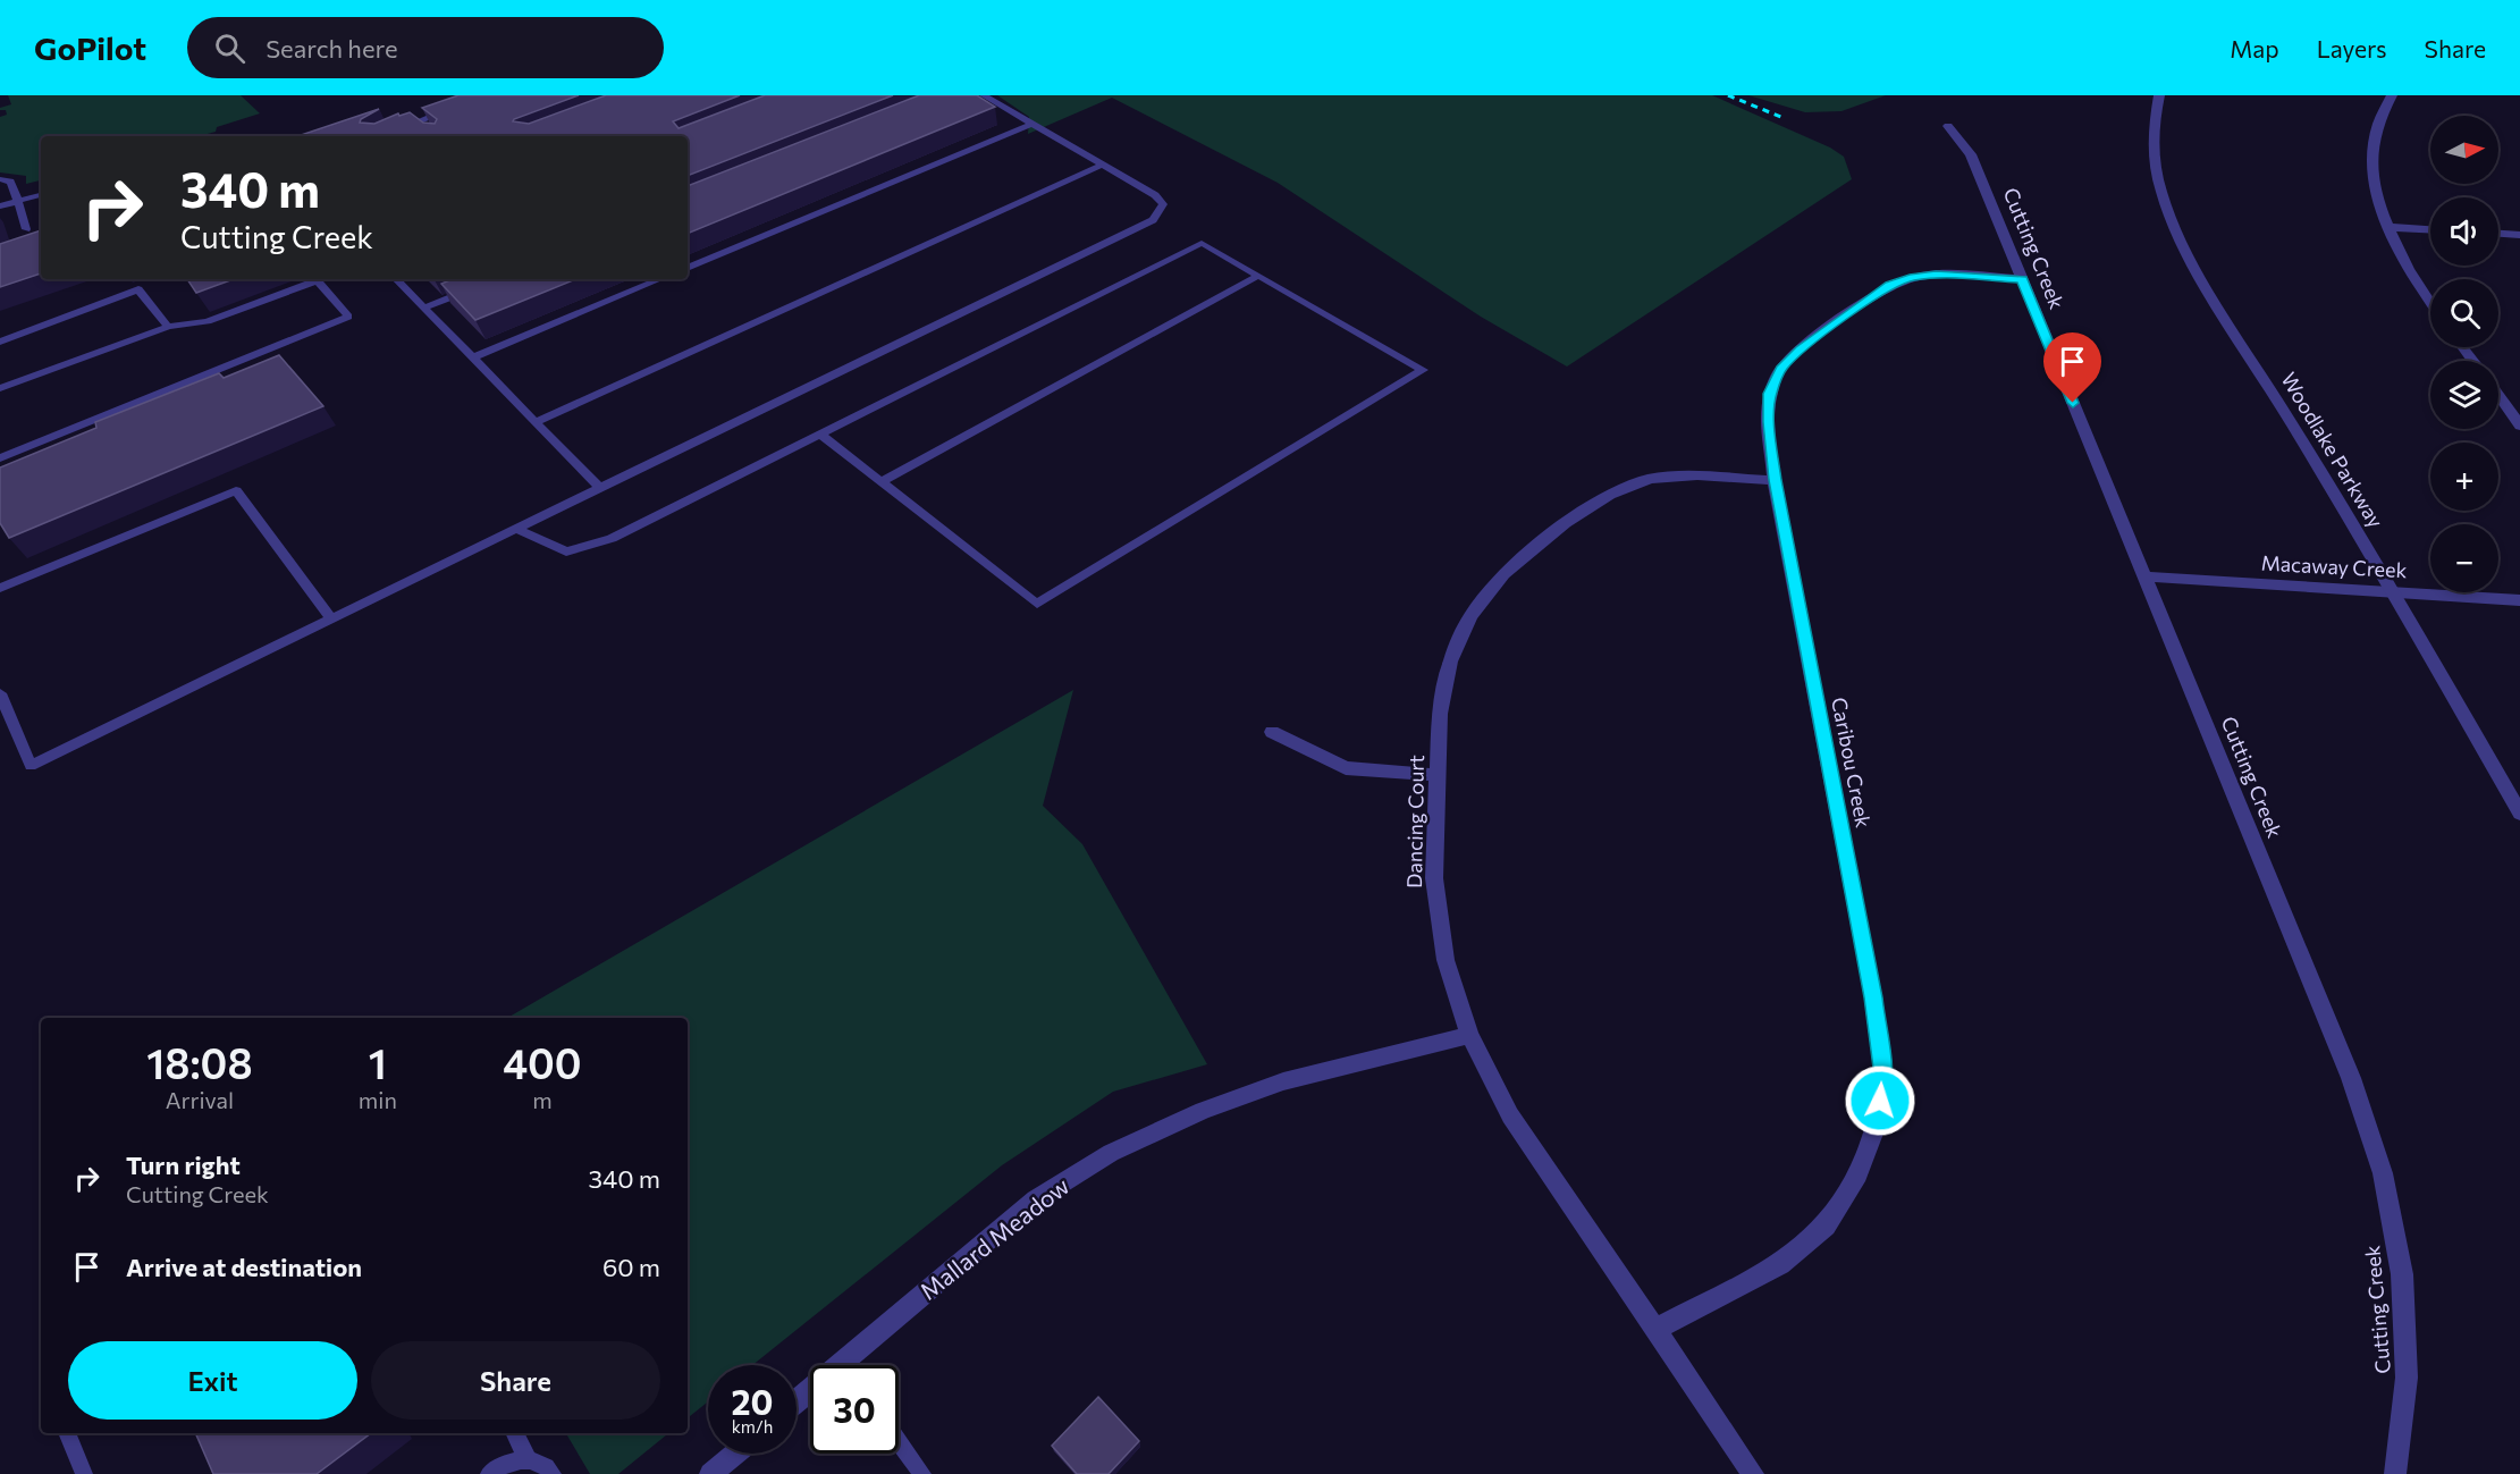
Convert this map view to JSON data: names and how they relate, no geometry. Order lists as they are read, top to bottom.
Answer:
{
  "streets": {
    "street": [
      "Cutting Creek",
      "Woodlake Parkway",
      "Macaway Creek",
      "Caribou Creek",
      "Dancing Court",
      "Mallard Meadow"
    ]
  },
  "crossings": [
    ["Cutting Creek", "Macaway Creek"],
    ["Cutting Creek", "Caribou Creek"],
    ["Woodlake Parkway", "Macaway Creek"],
    ["Caribou Creek", "Dancing Court"],
    ["Dancing Court", "Mallard Meadow"]
  ],
  "north": "right",
  "page": {
    "header": "GoPilot",
    "search": "Search here",
    "nav": ["Map", "Layers", "Share"],
    "map_buttons": ["+", "−"],
    "turn": ["340 m", "Cutting Creek"],
    "eta": [
      "18:08",
      "Arrival",
      "1",
      "min",
      "400",
      "m"
    ],
    "list": [
      {
        "name": "Turn right",
        "note": "Cutting Creek",
        "value": "340 m"
      },
      {
        "name": "Arrive at destination",
        "value": "60 m"
      }
    ],
    "buttons": ["Exit", "Share"],
    "speed": "20 km/h",
    "limit": "30"
  }
}
